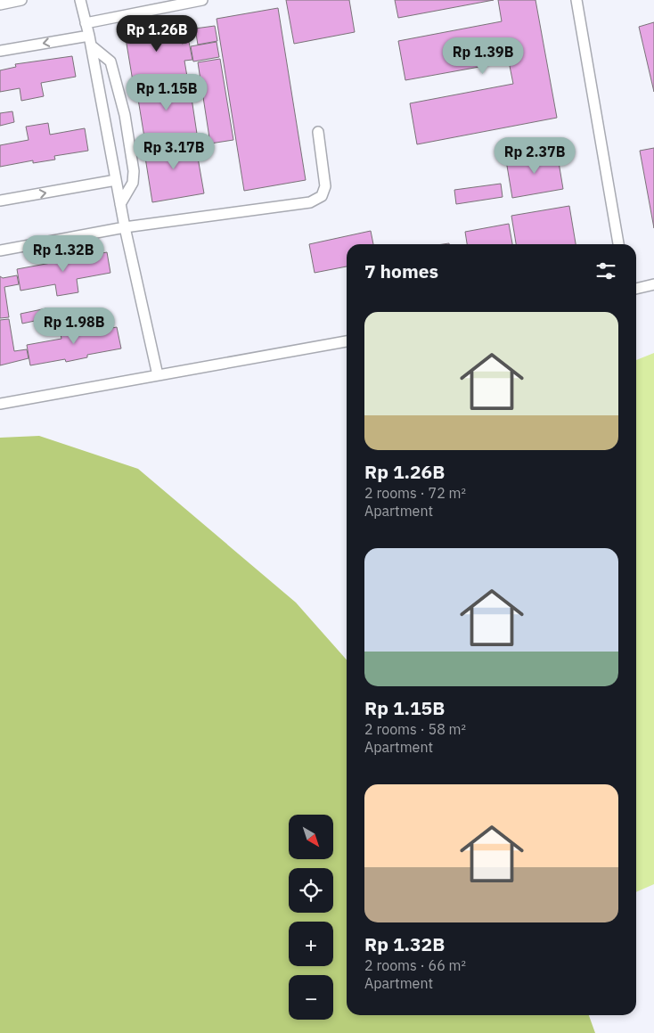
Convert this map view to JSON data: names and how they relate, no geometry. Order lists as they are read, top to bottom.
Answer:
{
  "north": "bottom right",
  "page": {
    "price": [
      "Rp 1.26B",
      "Rp 1.39B",
      "Rp 1.15B",
      "Rp 3.17B",
      "Rp 2.37B",
      "Rp 1.32B",
      "Rp 1.98B"
    ],
    "heading": "7 homes",
    "list": [
      {
        "name": "Rp 1.26B",
        "note": "2 rooms · 72 m² · Apartment"
      },
      {
        "name": "Rp 1.15B",
        "note": "2 rooms · 58 m² · Apartment"
      },
      {
        "name": "Rp 1.32B",
        "note": "2 rooms · 66 m² · Apartment"
      }
    ],
    "map_buttons": ["+", "−"]
  }
}
